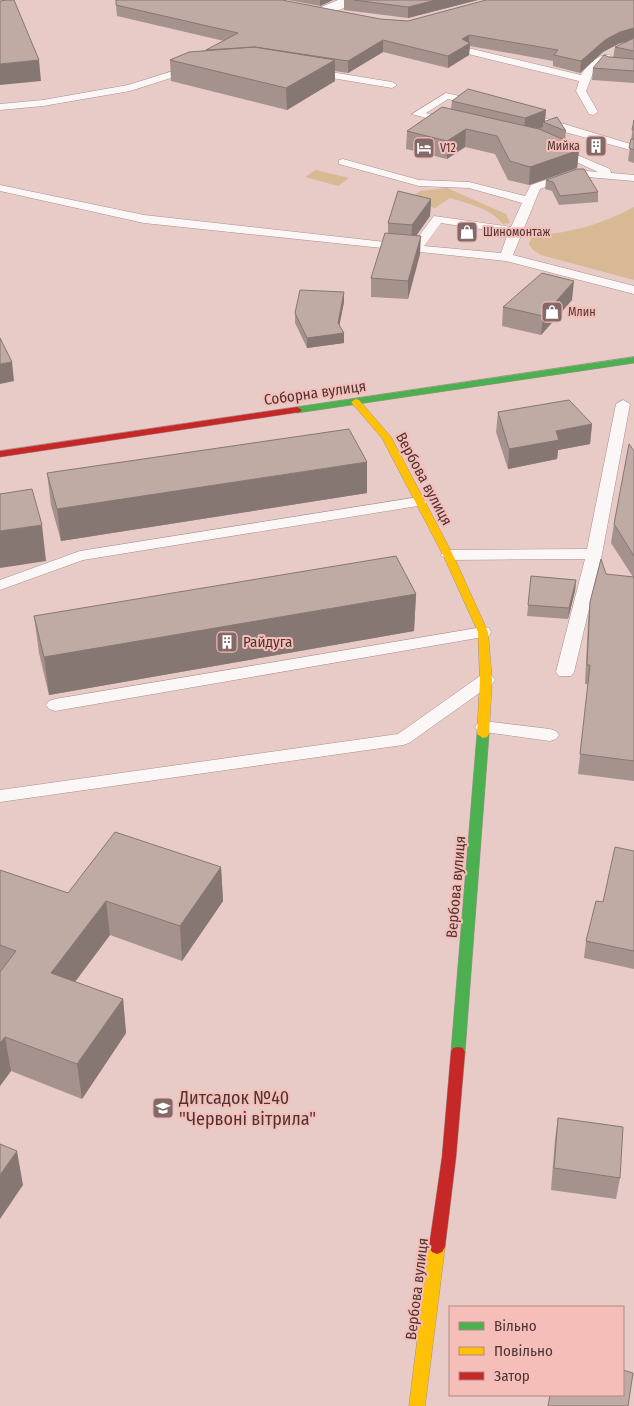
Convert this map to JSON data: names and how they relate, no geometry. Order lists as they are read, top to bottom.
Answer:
{
  "streets": {
    "street": ["Соборна вулиця", "Вербова вулиця"]
  },
  "crossings": [
    ["Соборна вулиця", "Вербова вулиця"]
  ],
  "places": {
    "building": ["Мийка", "Райдуга"],
    "hotel": ["V12"],
    "shop": ["Шиномонтаж", "Млин"],
    "school or university": ["Дитсадок №40 \"Червоні вітрила\""]
  },
  "legend": ["Вільно", "Повільно", "Затор"]
}
